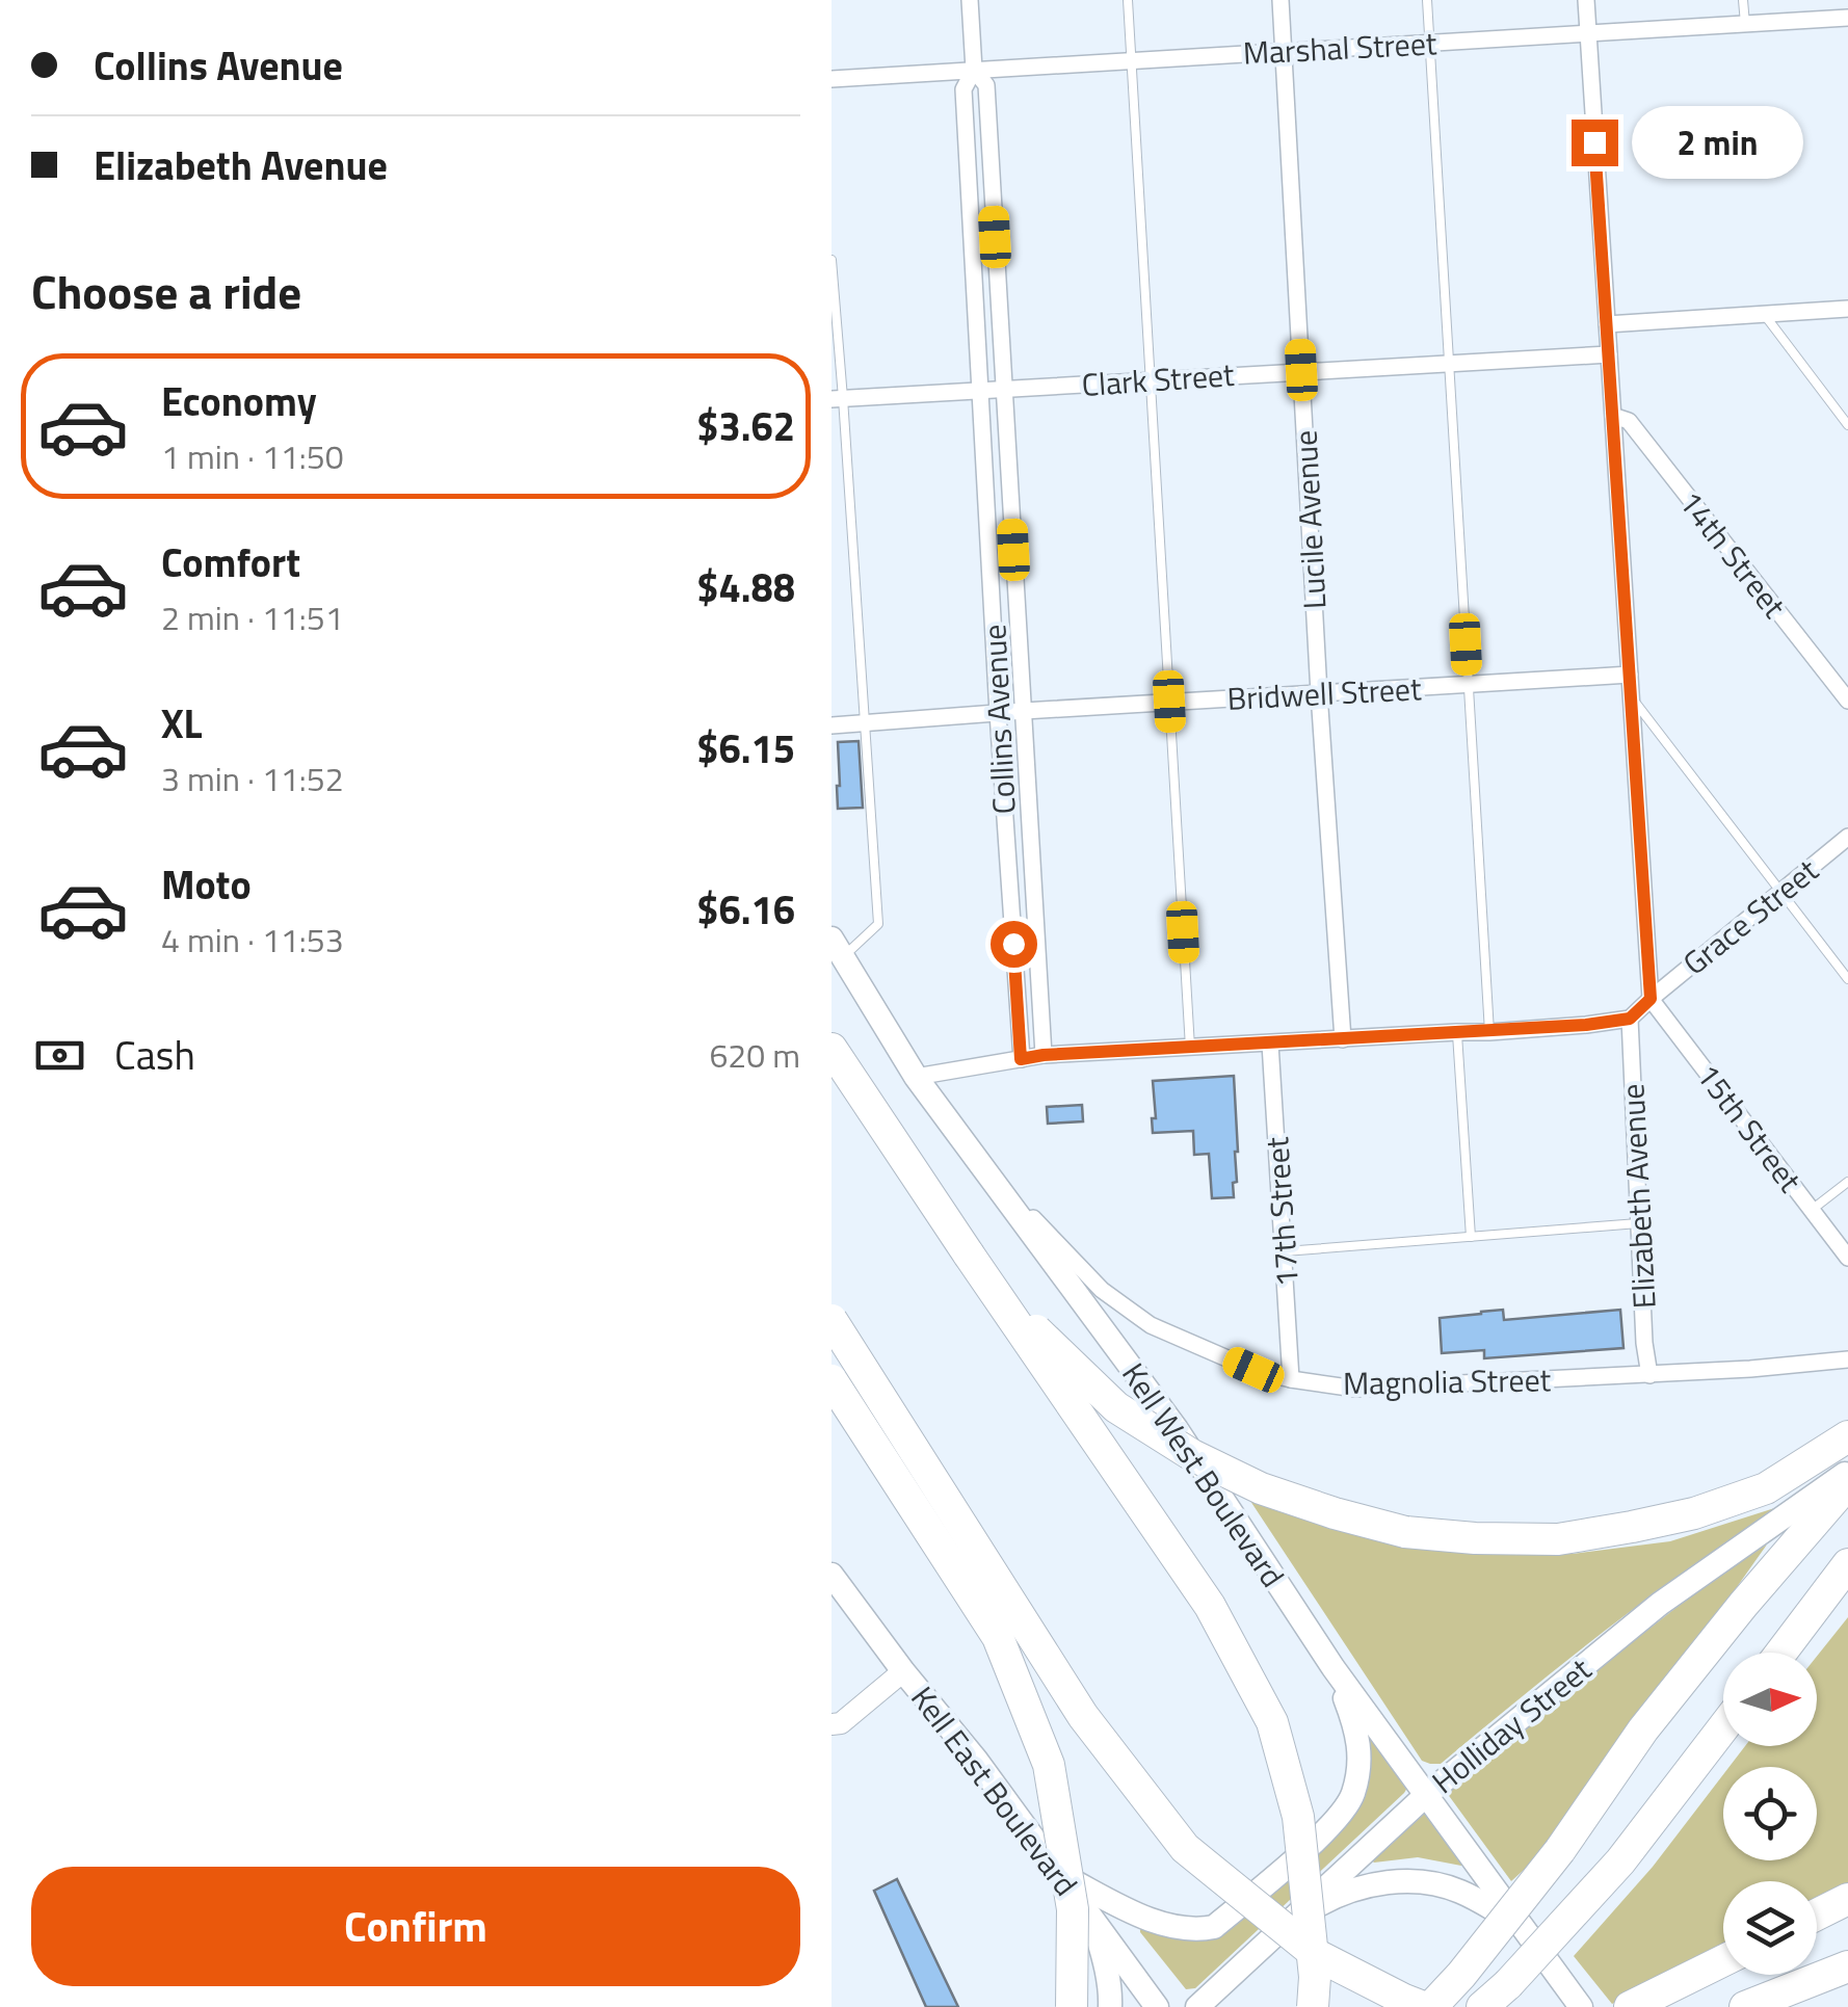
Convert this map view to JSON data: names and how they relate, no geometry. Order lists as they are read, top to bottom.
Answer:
{
  "streets": {
    "main road": ["Kell West Boulevard", "Holliday Street", "Kell East Boulevard"],
    "street": [
      "Marshal Street",
      "Clark Street",
      "Lucile Avenue",
      "14th Street",
      "Bridwell Street",
      "Collins Avenue",
      "Grace Street",
      "15th Street",
      "Elizabeth Avenue",
      "17th Street",
      "Magnolia Street"
    ]
  },
  "crossings": [
    ["Marshal Street", "Lucile Avenue"],
    ["Marshal Street", "Collins Avenue"],
    ["Clark Street", "Lucile Avenue"],
    ["Clark Street", "Collins Avenue"],
    ["Lucile Avenue", "Bridwell Street"],
    ["Bridwell Street", "Collins Avenue"],
    ["Grace Street", "15th Street"],
    ["Grace Street", "Elizabeth Avenue"],
    ["Elizabeth Avenue", "Magnolia Street"],
    ["17th Street", "Magnolia Street"],
    ["Magnolia Street", "Kell West Boulevard"],
    ["Kell West Boulevard", "Holliday Street"]
  ],
  "north": "right",
  "page": {
    "banner": ["Collins Avenue", "Elizabeth Avenue"],
    "bubble": "2 min",
    "heading": "Choose a ride",
    "list": [
      {
        "name": "Economy",
        "note": "1 min · 11:50",
        "value": "$3.62"
      },
      {
        "name": "Comfort",
        "note": "2 min · 11:51",
        "value": "$4.88"
      },
      {
        "name": "XL",
        "note": "3 min · 11:52",
        "value": "$6.15"
      },
      {
        "name": "Moto",
        "note": "4 min · 11:53",
        "value": "$6.16"
      }
    ],
    "pay": ["Cash", "620 m"],
    "buttons": "Confirm"
  }
}
